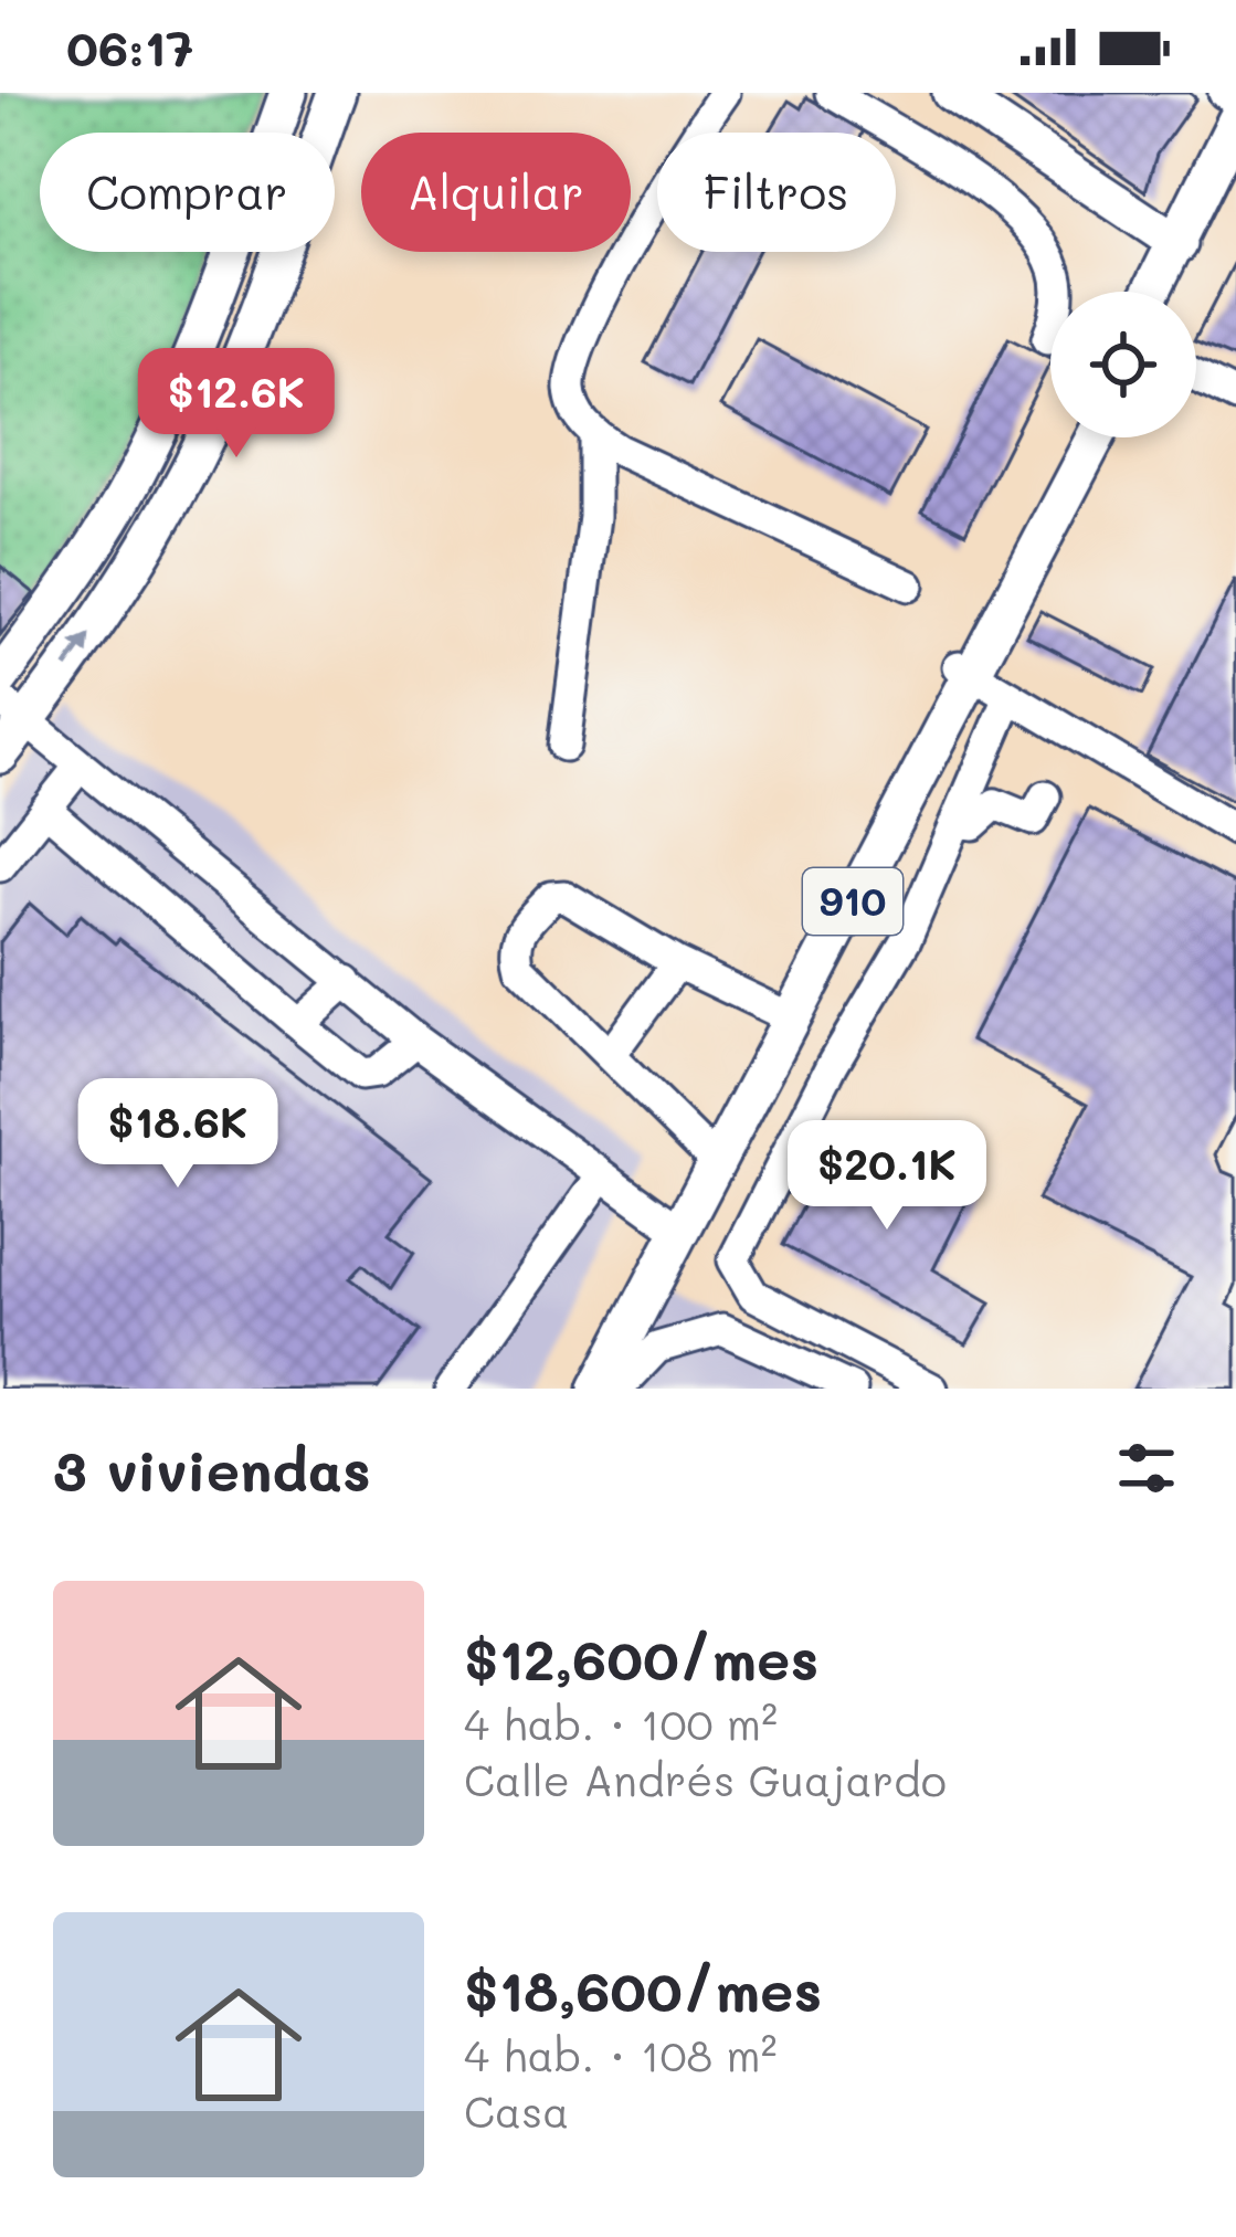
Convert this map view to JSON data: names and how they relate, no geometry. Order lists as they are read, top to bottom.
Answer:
{
  "streets": {
    "main road": ["910"]
  },
  "page": {
    "status": "06:17",
    "chip": ["Comprar", "Alquilar", "Filtros"],
    "price": ["$12.6K", "$18.6K", "$20.1K"],
    "heading": "3 viviendas",
    "list": [
      {
        "name": "$12,600/mes",
        "note": "4 hab. · 100 m² · Calle Andrés Guajardo"
      },
      {
        "name": "$18,600/mes",
        "note": "4 hab. · 108 m² · Casa"
      }
    ]
  }
}
